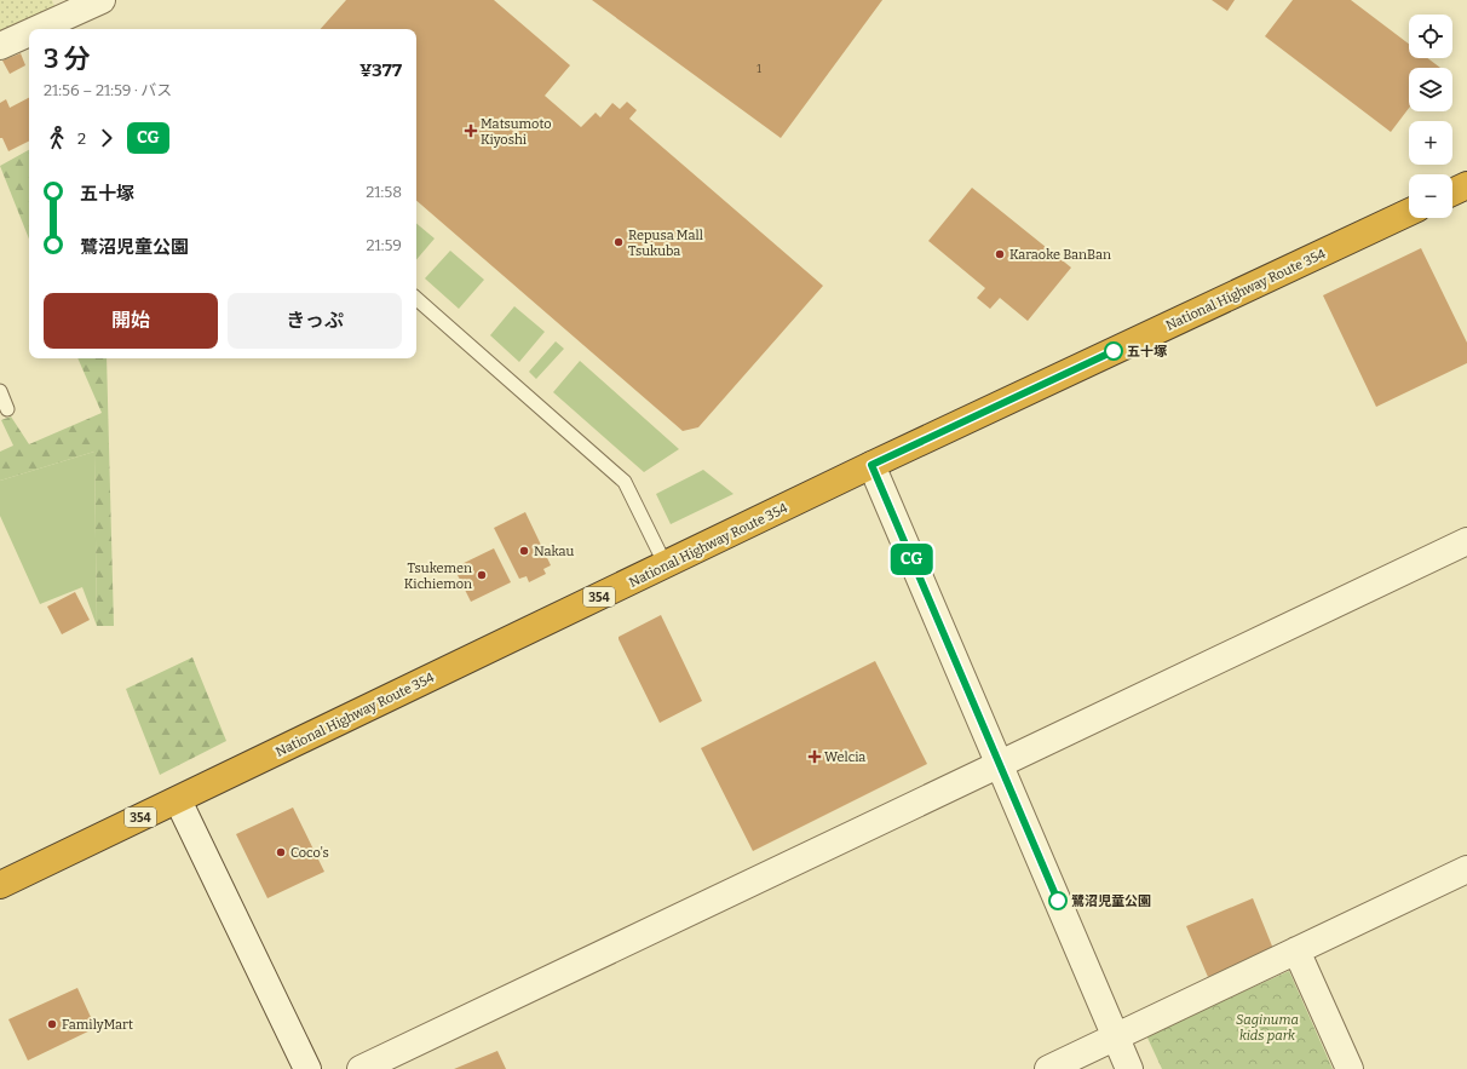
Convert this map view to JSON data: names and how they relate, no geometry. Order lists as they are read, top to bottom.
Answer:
{
  "streets": {
    "highway": ["National Highway Route 354", "354"]
  },
  "parks": ["Saginuma kids park"],
  "places": {
    "health": ["Matsumoto Kiyoshi", "Welcia"],
    "other": [
      "Repusa Mall Tsukuba",
      "Karaoke BanBan",
      "五十塚",
      "Nakau",
      "Tsukemen Kichiemon",
      "Coco's",
      "鷺沼児童公園",
      "FamilyMart"
    ]
  },
  "lines": ["bus line CG"],
  "house_numbers": ["1"],
  "page": {
    "on_map": "CG",
    "map_buttons": ["+", "−"],
    "heading": ["3 分", "21:56 – 21:59 · バス", "¥377"],
    "legs": ["2", "CG"],
    "list": [
      {
        "name": "五十塚",
        "value": "21:58"
      },
      {
        "name": "鷺沼児童公園",
        "value": "21:59"
      }
    ],
    "buttons": ["開始", "きっぷ"]
  }
}
